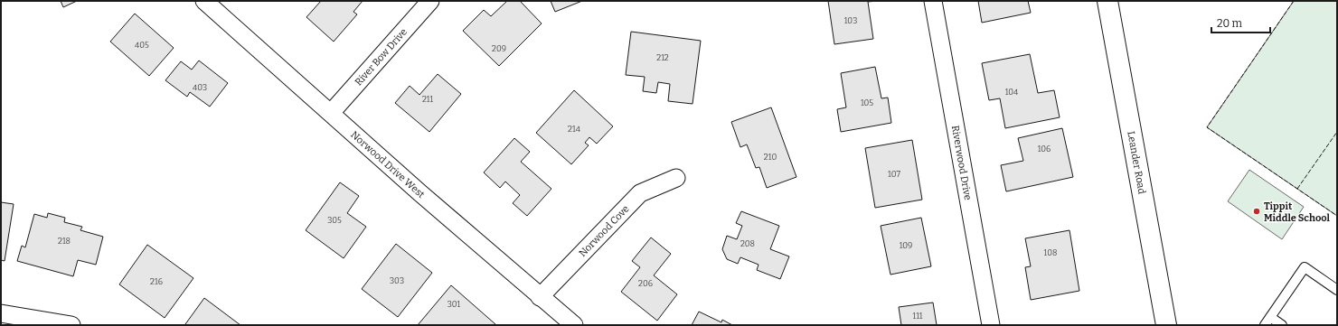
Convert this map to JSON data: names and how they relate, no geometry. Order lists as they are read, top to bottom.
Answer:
{
  "streets": {
    "main road": ["Leander Road"],
    "street": [
      "River Bow Drive",
      "Riverwood Drive",
      "Norwood Drive West",
      "Norwood Cove"
    ]
  },
  "crossings": [
    ["River Bow Drive", "Norwood Drive West"],
    ["Norwood Drive West", "Norwood Cove"]
  ],
  "places": ["Tippit Middle School"],
  "house_numbers": [
    "103",
    "405",
    "209",
    "212",
    "403",
    "104",
    "211",
    "105",
    "214",
    "106",
    "210",
    "107",
    "305",
    "218",
    "208",
    "109",
    "108",
    "303",
    "216",
    "206",
    "301",
    "111"
  ],
  "scale_bar": "20 m"
}
